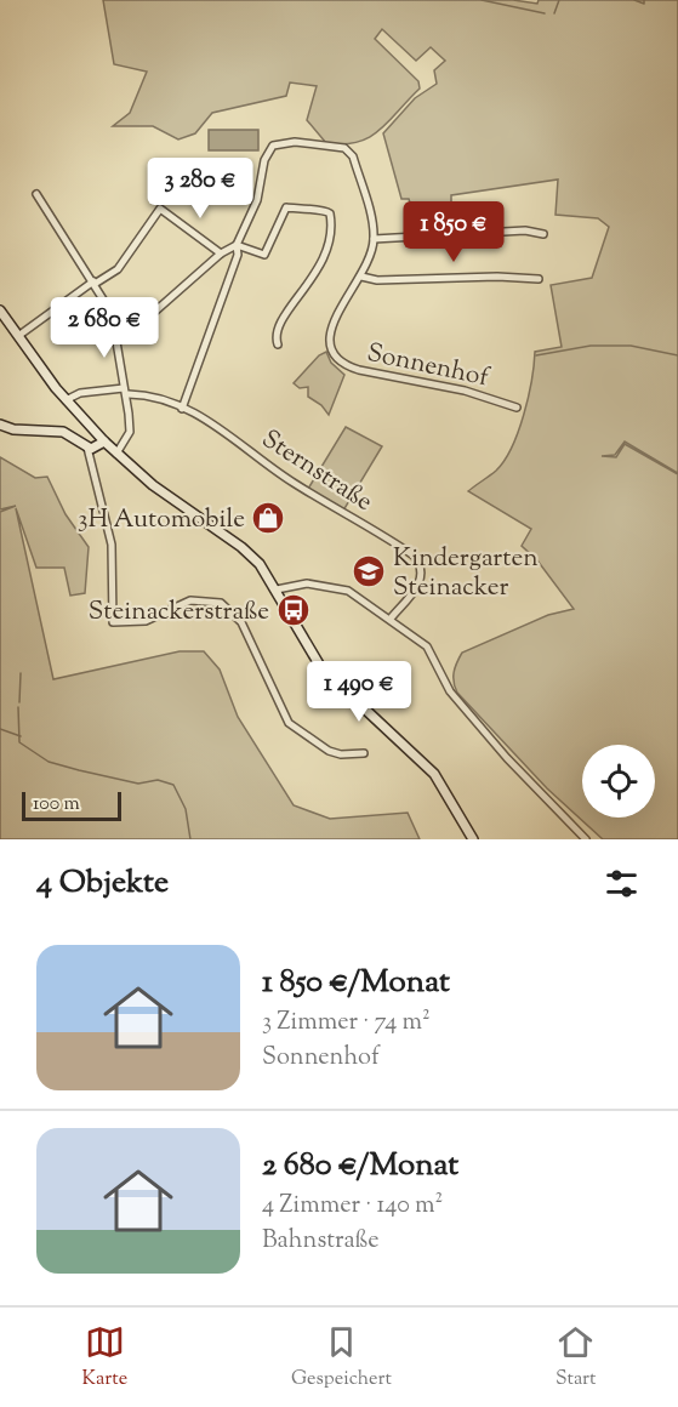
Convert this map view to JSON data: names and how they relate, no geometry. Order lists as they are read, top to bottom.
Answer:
{
  "streets": {
    "street": ["Sonnenhof", "Sternstraße"]
  },
  "places": {
    "shop": ["3H Automobile"],
    "school or university": ["Kindergarten Steinacker"],
    "bus stop": ["Steinackerstraße"]
  },
  "scale_bar": "100 m",
  "page": {
    "price": [
      "3 280 €",
      "1 850 €",
      "2 680 €",
      "1 490 €"
    ],
    "scale": "100 m",
    "heading": "4 Objekte",
    "list": [
      {
        "name": "1 850 €/Monat",
        "note": "3 Zimmer · 74 m² · Sonnenhof"
      },
      {
        "name": "2 680 €/Monat",
        "note": "4 Zimmer · 140 m² · Bahnstraße"
      }
    ],
    "tabs": ["Karte", "Gespeichert", "Start"]
  }
}
